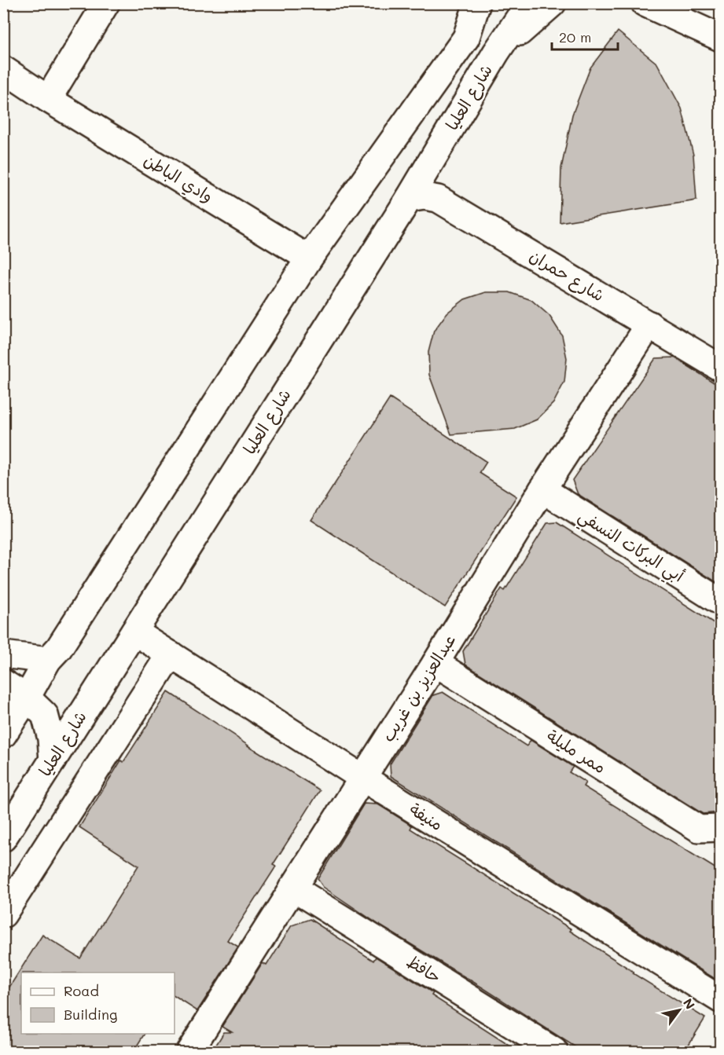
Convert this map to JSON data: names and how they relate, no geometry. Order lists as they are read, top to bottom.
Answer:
{
  "streets": {
    "street": [
      "شارع العليا",
      "وادي الباطن",
      "شارع حمران",
      "أبي البركات النسفي",
      "عبدالعزيز بن غريب",
      "ممر مليلة",
      "منيفة",
      "حافظ"
    ]
  },
  "crossings": [
    ["شارع العليا", "شارع حمران"],
    ["شارع العليا", "منيفة"],
    ["شارع حمران", "عبدالعزيز بن غريب"],
    ["أبي البركات النسفي", "عبدالعزيز بن غريب"],
    ["عبدالعزيز بن غريب", "ممر مليلة"],
    ["عبدالعزيز بن غريب", "منيفة"],
    ["عبدالعزيز بن غريب", "حافظ"]
  ],
  "legend": ["Road", "Building"],
  "scale_bar": "20 m",
  "north": "top right"
}
